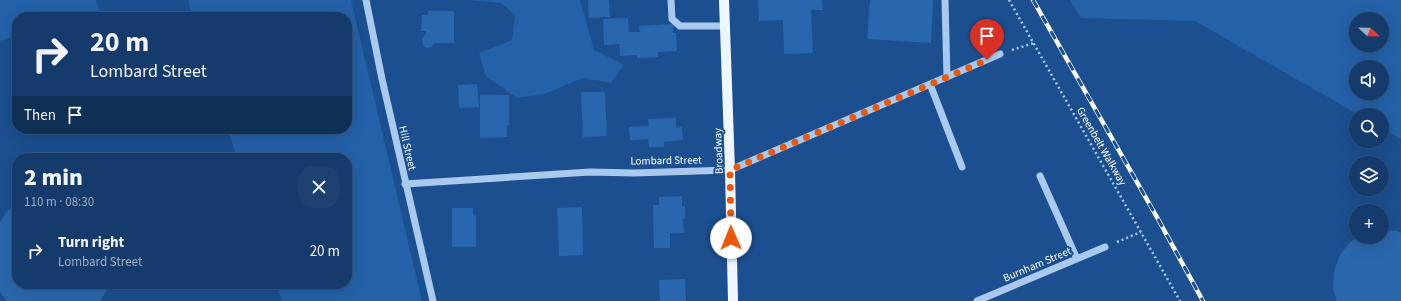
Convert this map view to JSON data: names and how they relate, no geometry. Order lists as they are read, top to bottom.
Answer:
{
  "streets": {
    "main road": ["Broadway"],
    "street": ["Hill Street", "Lombard Street", "Burnham Street"],
    "path": ["Greenbelt Walkway"]
  },
  "crossings": [
    ["Hill Street", "Lombard Street"],
    ["Broadway", "Lombard Street"]
  ],
  "north": "right",
  "page": {
    "map_buttons": "+",
    "turn": ["20 m", "Lombard Street"],
    "then": "Then",
    "heading": ["2 min", "110 m · 08:30"],
    "list": [
      {
        "name": "Turn right",
        "note": "Lombard Street",
        "value": "20 m"
      }
    ]
  }
}
